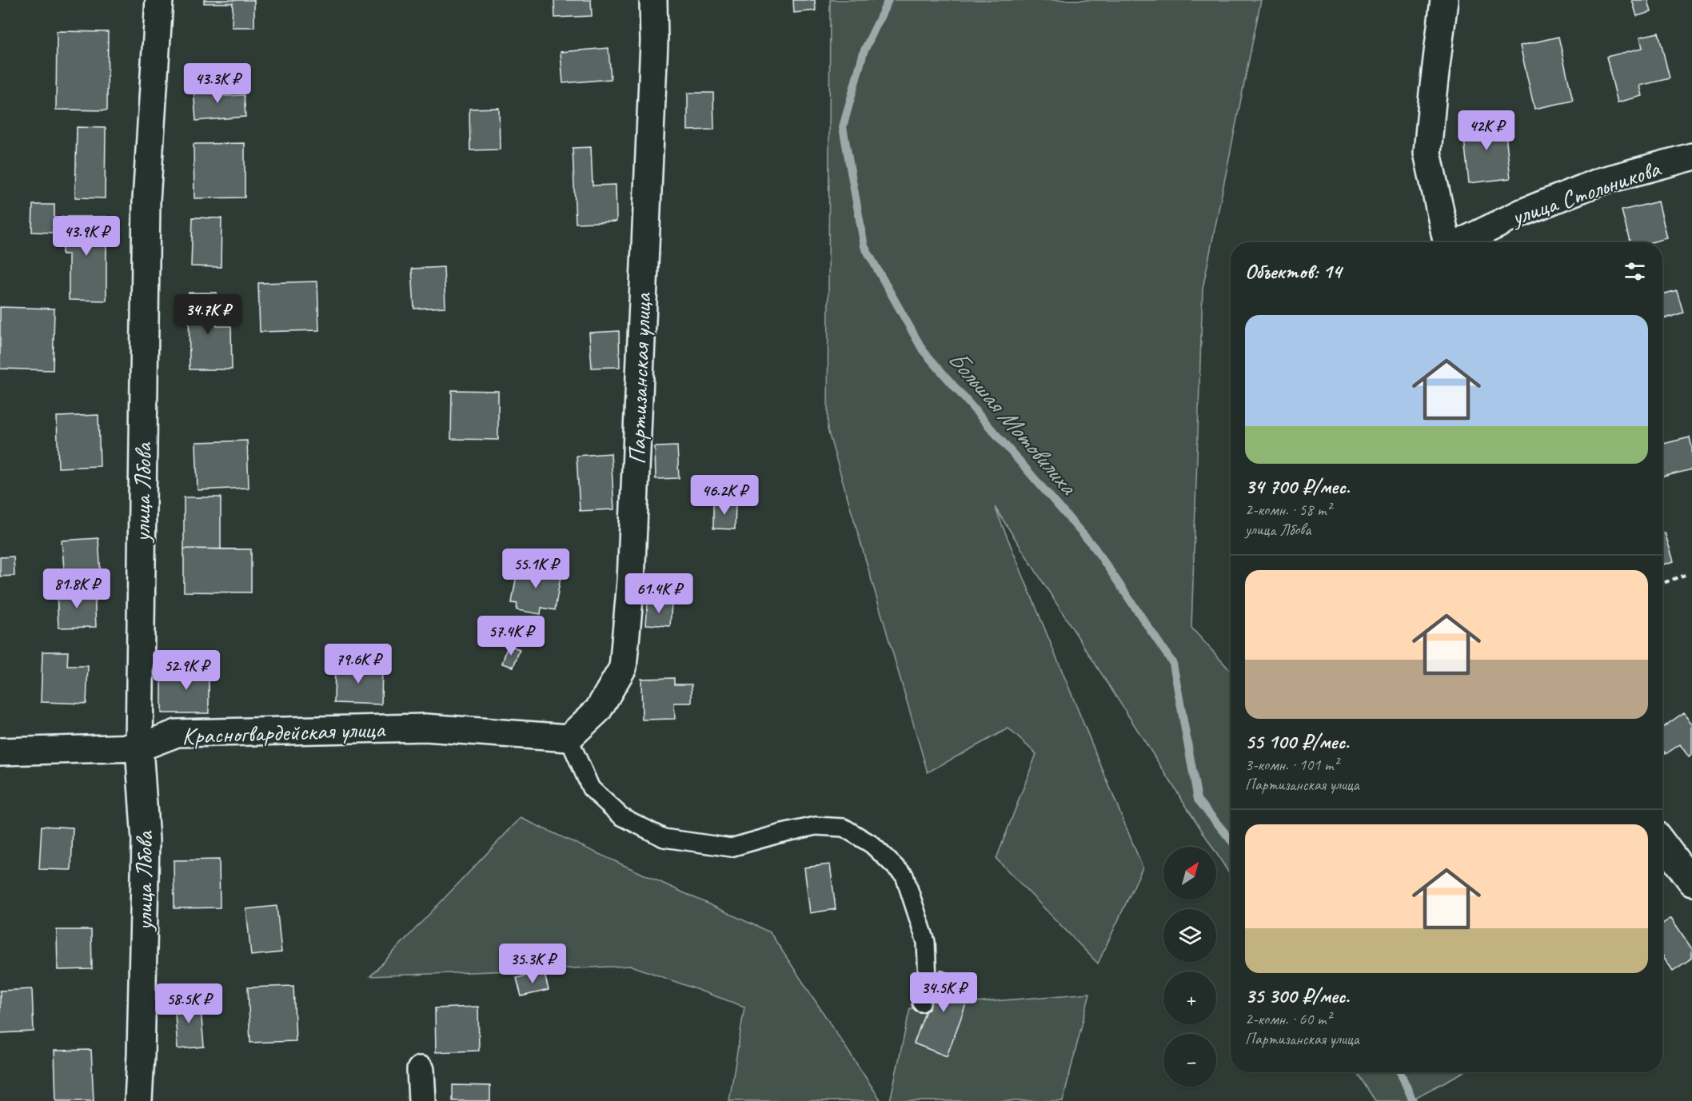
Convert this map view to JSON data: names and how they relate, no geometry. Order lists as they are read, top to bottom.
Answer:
{
  "streets": {
    "street": [
      "улица Стольникова",
      "Партизанская улица",
      "улица Лбова",
      "Красногвардейская улица"
    ]
  },
  "crossings": [
    ["Партизанская улица", "Красногвардейская улица"],
    ["улица Лбова", "Красногвардейская улица"]
  ],
  "water": ["Большая Мотовилиха"],
  "north": "top right",
  "page": {
    "price": [
      "43.3K ₽",
      "42K ₽",
      "43.9K ₽",
      "34.7K ₽",
      "46.2K ₽",
      "55.1K ₽",
      "81.8K ₽",
      "61.4K ₽",
      "57.4K ₽",
      "79.6K ₽",
      "52.9K ₽",
      "35.3K ₽",
      "34.5K ₽",
      "58.5K ₽"
    ],
    "heading": "Объектов: 14",
    "list": [
      {
        "name": "34 700 ₽/мес.",
        "note": "2-комн. · 58 m² · улица Лбова"
      },
      {
        "name": "55 100 ₽/мес.",
        "note": "3-комн. · 101 m² · Партизанская улица"
      },
      {
        "name": "35 300 ₽/мес.",
        "note": "2-комн. · 60 m² · Партизанская улица"
      }
    ],
    "map_buttons": ["+", "−"]
  }
}
